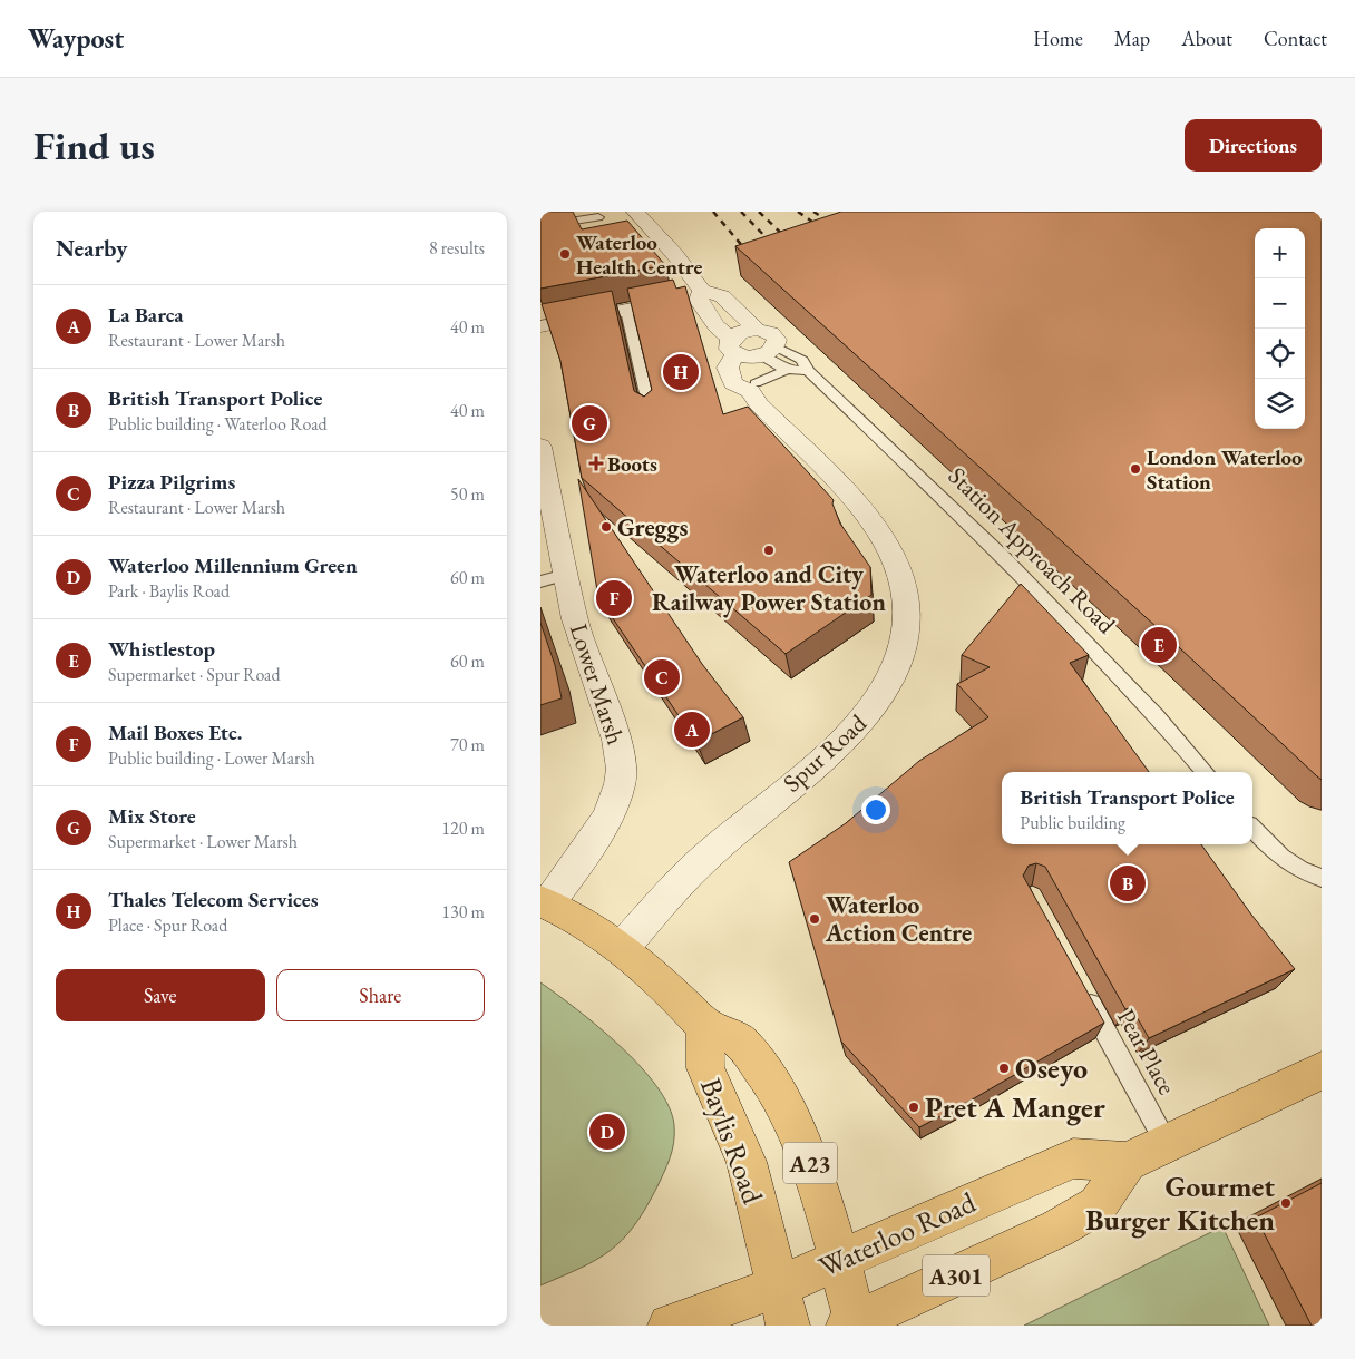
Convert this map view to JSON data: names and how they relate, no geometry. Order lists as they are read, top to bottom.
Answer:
{
  "streets": {
    "main road": [
      "Baylis Road",
      "A23",
      "Waterloo Road",
      "A301"
    ],
    "street": ["Station Approach Road", "Lower Marsh", "Spur Road"],
    "lane": ["Pear Place"]
  },
  "crossings": [
    ["Station Approach Road", "Spur Road"],
    ["Lower Marsh", "Baylis Road"],
    ["Spur Road", "Baylis Road"],
    ["Pear Place", "Waterloo Road"],
    ["Baylis Road", "Waterloo Road"],
    ["Baylis Road", "A301"],
    ["Waterloo Road", "A301"]
  ],
  "places": {
    "other": [
      "Waterloo Health Centre",
      "London Waterloo Station",
      "Greggs",
      "Waterloo and City Railway Power Station",
      "Waterloo Action Centre",
      "Oseyo",
      "Pret A Manger",
      "Gourmet Burger Kitchen"
    ],
    "health": ["Boots"]
  },
  "page": {
    "header": "Waypost",
    "nav": [
      "Home",
      "Map",
      "About",
      "Contact"
    ],
    "buttons": [
      "Directions",
      ["Save", "Share"]
    ],
    "title": "Find us",
    "heading": ["Nearby", "8 results"],
    "map_buttons": ["+", "−"],
    "list": [
      {
        "mark": "A",
        "name": "La Barca",
        "note": "Restaurant · Lower Marsh",
        "value": "40 m"
      },
      {
        "mark": "B",
        "name": "British Transport Police",
        "note": "Public building · Waterloo Road",
        "value": "40 m"
      },
      {
        "mark": "C",
        "name": "Pizza Pilgrims",
        "note": "Restaurant · Lower Marsh",
        "value": "50 m"
      },
      {
        "mark": "D",
        "name": "Waterloo Millennium Green",
        "note": "Park · Baylis Road",
        "value": "60 m"
      },
      {
        "mark": "E",
        "name": "Whistlestop",
        "note": "Supermarket · Spur Road",
        "value": "60 m"
      },
      {
        "mark": "F",
        "name": "Mail Boxes Etc.",
        "note": "Public building · Lower Marsh",
        "value": "70 m"
      },
      {
        "mark": "G",
        "name": "Mix Store",
        "note": "Supermarket · Lower Marsh",
        "value": "120 m"
      },
      {
        "mark": "H",
        "name": "Thales Telecom Services",
        "note": "Place · Spur Road",
        "value": "130 m"
      }
    ],
    "pins": [
      "H",
      "G",
      "F",
      "E",
      "C",
      "A",
      "B",
      "D"
    ],
    "popup": ["British Transport Police", "Public building"]
  }
}
